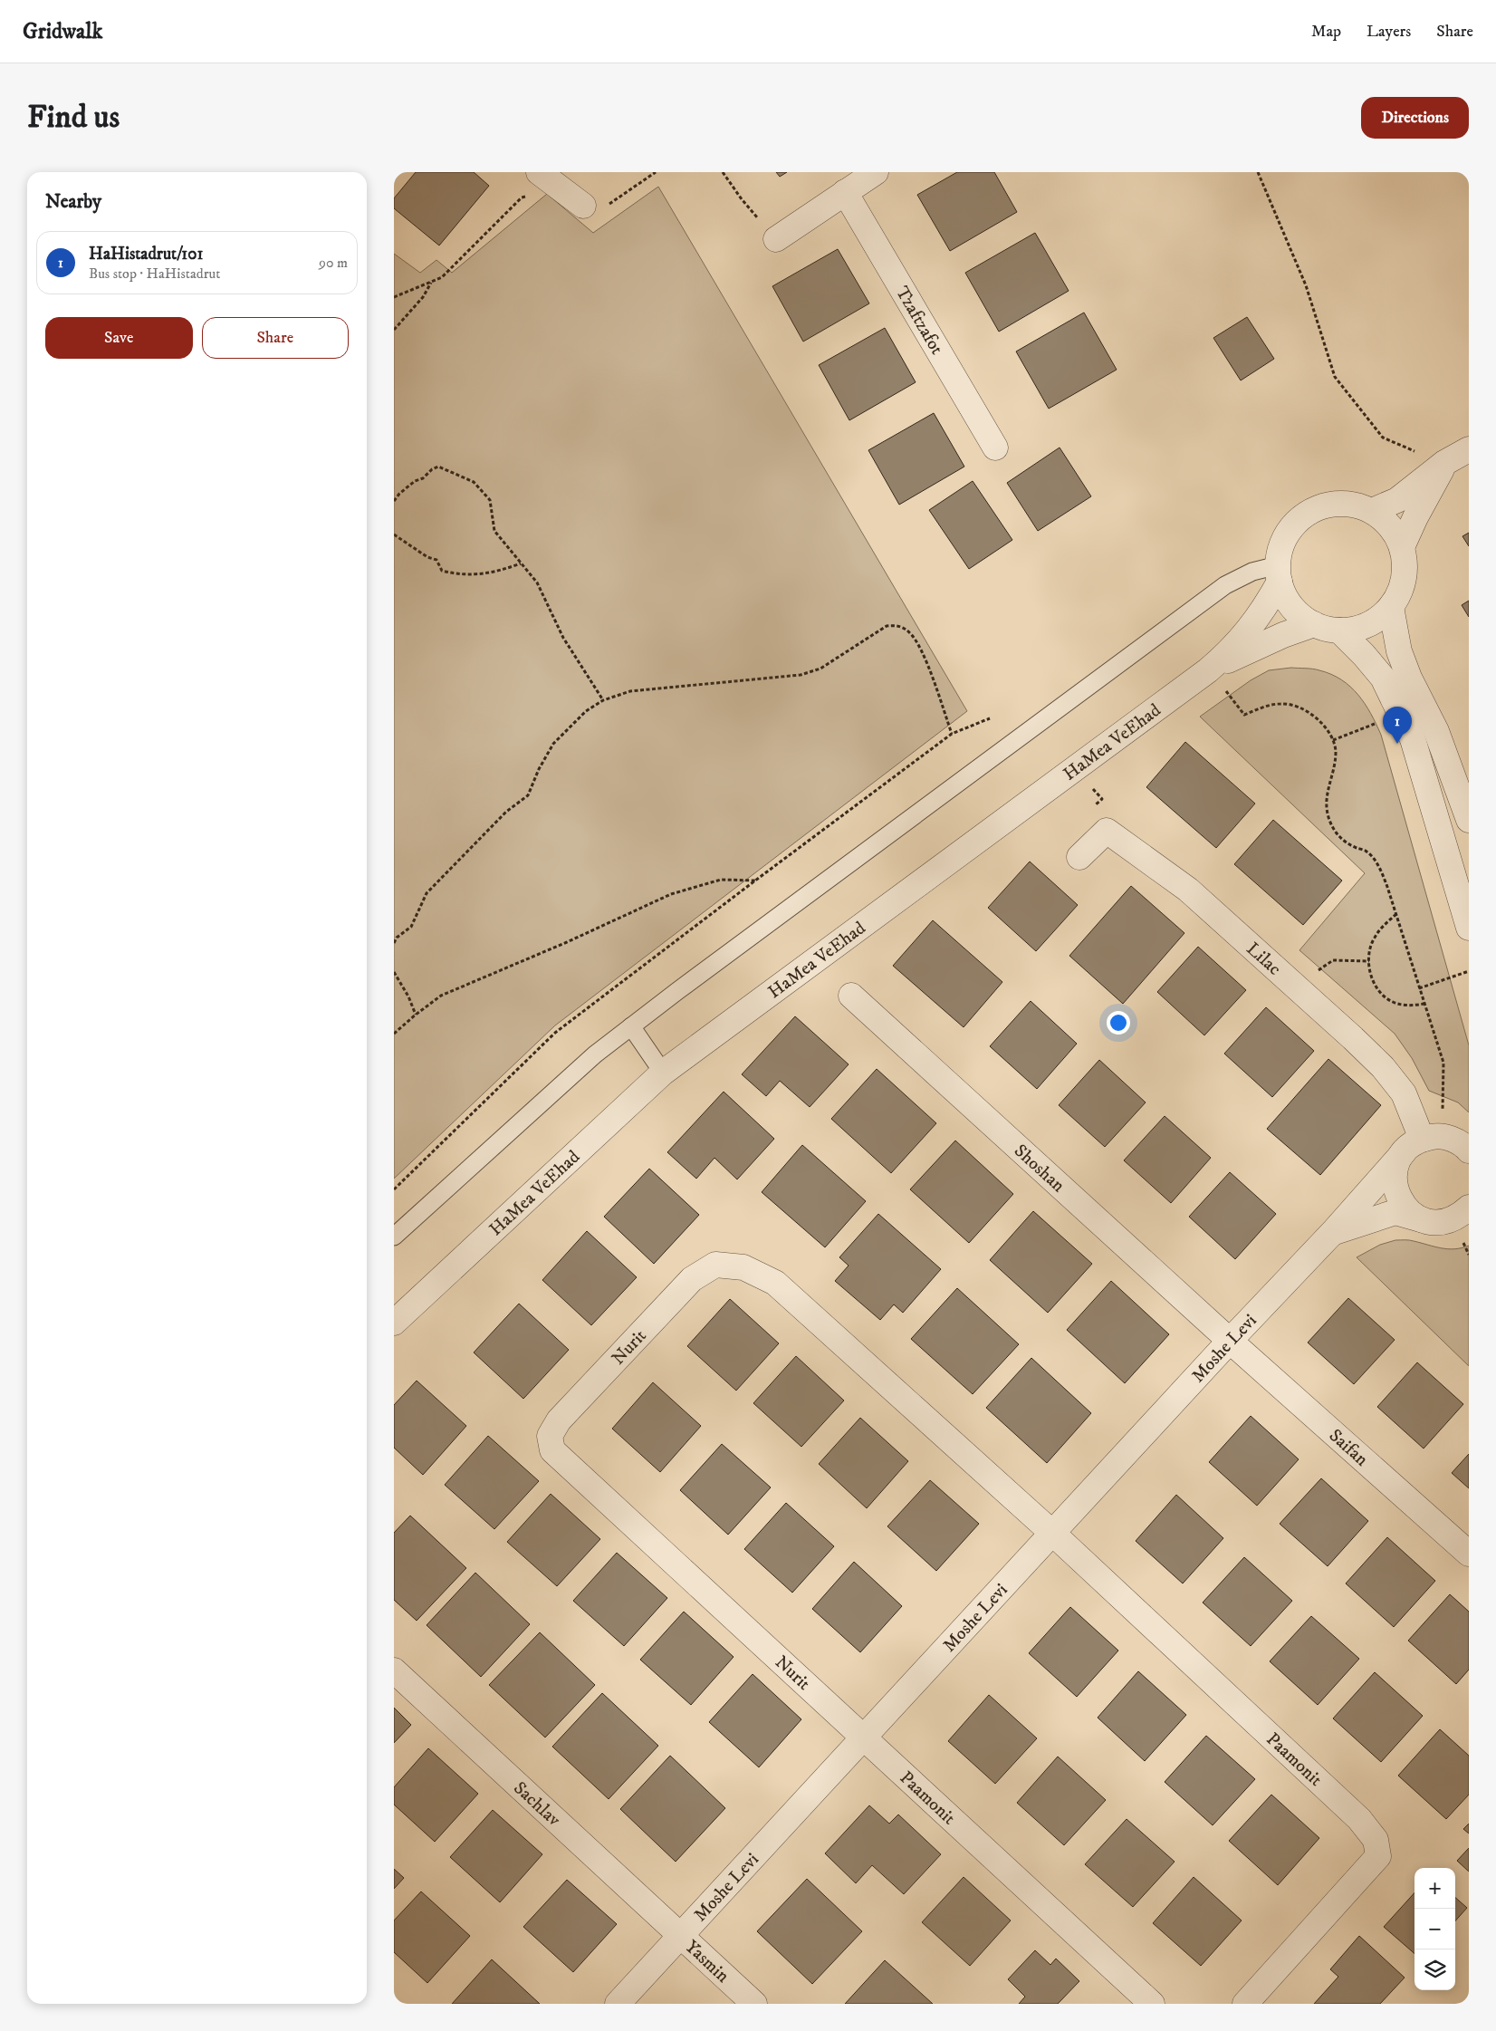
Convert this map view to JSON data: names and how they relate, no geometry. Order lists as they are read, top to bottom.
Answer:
{
  "streets": {
    "street": [
      "Tzaftzafot",
      "HaMea VeEhad",
      "Lilac",
      "Shoshan",
      "Nurit",
      "Moshe Levi",
      "Saifan",
      "Paamonit",
      "Sachlav",
      "Yasmin"
    ]
  },
  "crossings": [
    ["Lilac", "Moshe Levi"],
    ["Shoshan", "Moshe Levi"],
    ["Shoshan", "Saifan"],
    ["Nurit", "Moshe Levi"],
    ["Nurit", "Paamonit"],
    ["Moshe Levi", "Saifan"],
    ["Moshe Levi", "Paamonit"],
    ["Moshe Levi", "Sachlav"],
    ["Moshe Levi", "Yasmin"],
    ["Sachlav", "Yasmin"]
  ],
  "page": {
    "header": "Gridwalk",
    "nav": ["Map", "Layers", "Share"],
    "buttons": [
      "Directions",
      ["Save", "Share"]
    ],
    "title": "Find us",
    "heading": "Nearby",
    "list": [
      {
        "mark": "1",
        "name": "HaHistadrut/101",
        "note": "Bus stop · HaHistadrut",
        "value": "90 m"
      }
    ],
    "pins": "1",
    "map_buttons": ["+", "−"]
  }
}
